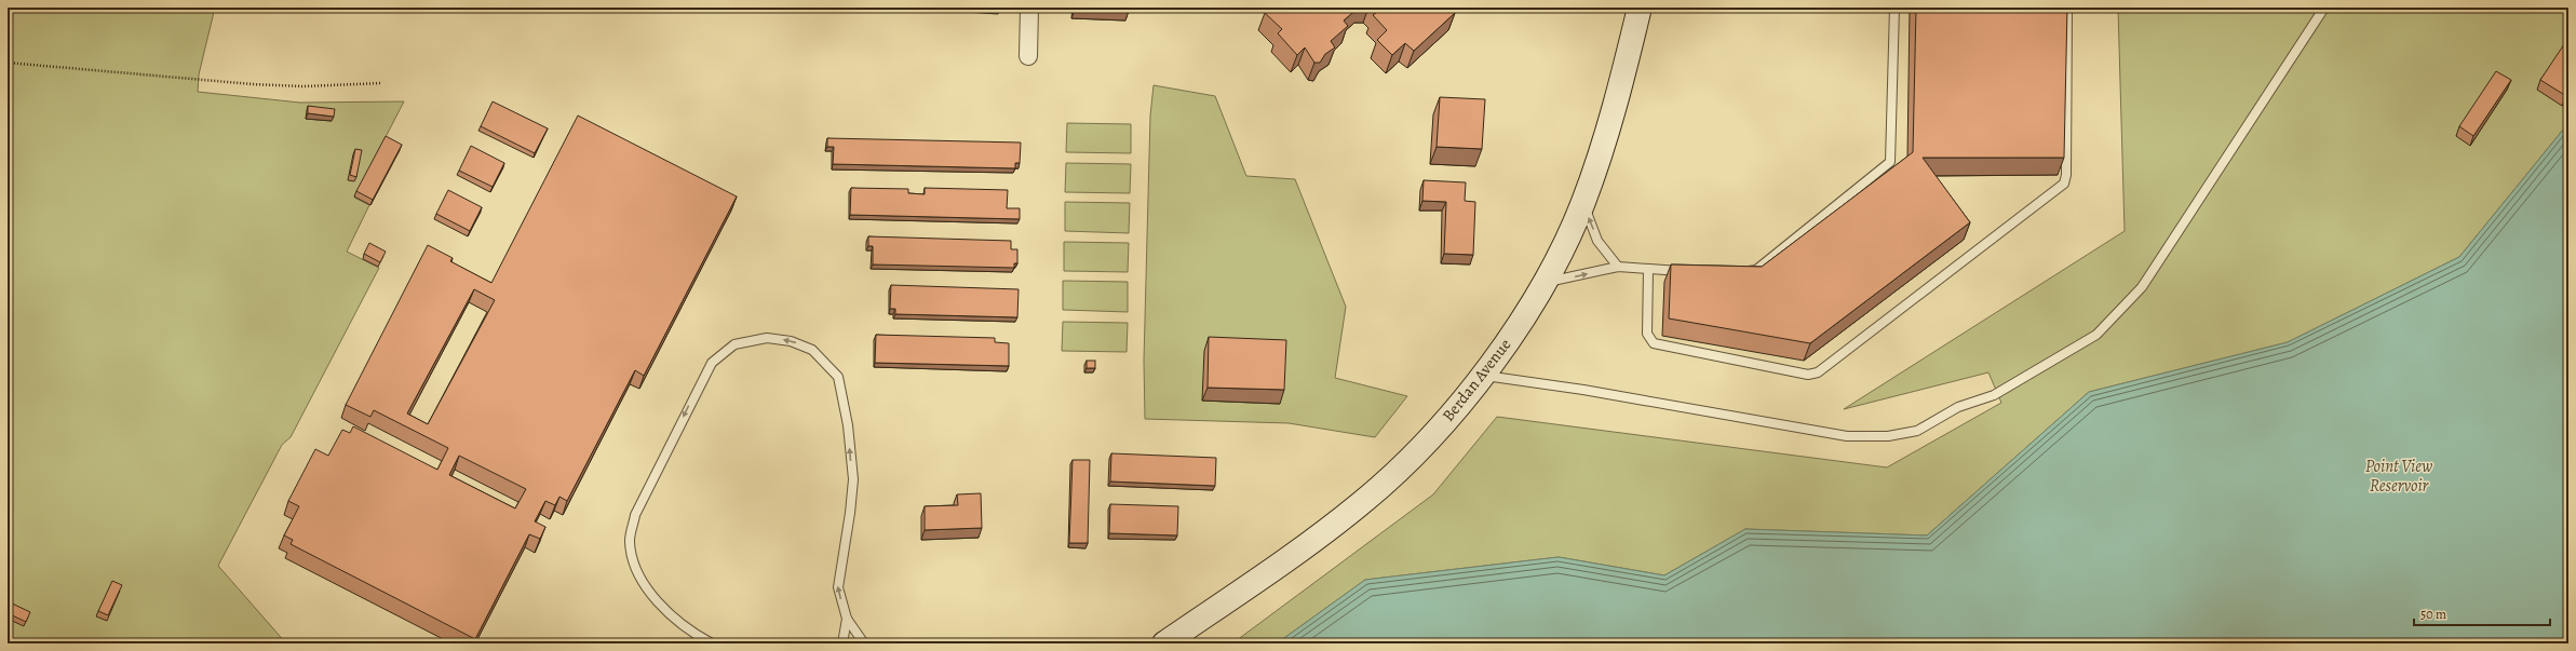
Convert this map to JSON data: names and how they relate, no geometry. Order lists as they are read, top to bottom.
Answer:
{
  "streets": {
    "main road": ["Berdan Avenue"]
  },
  "water": ["Point View Reservoir"],
  "scale_bar": "50 m"
}
